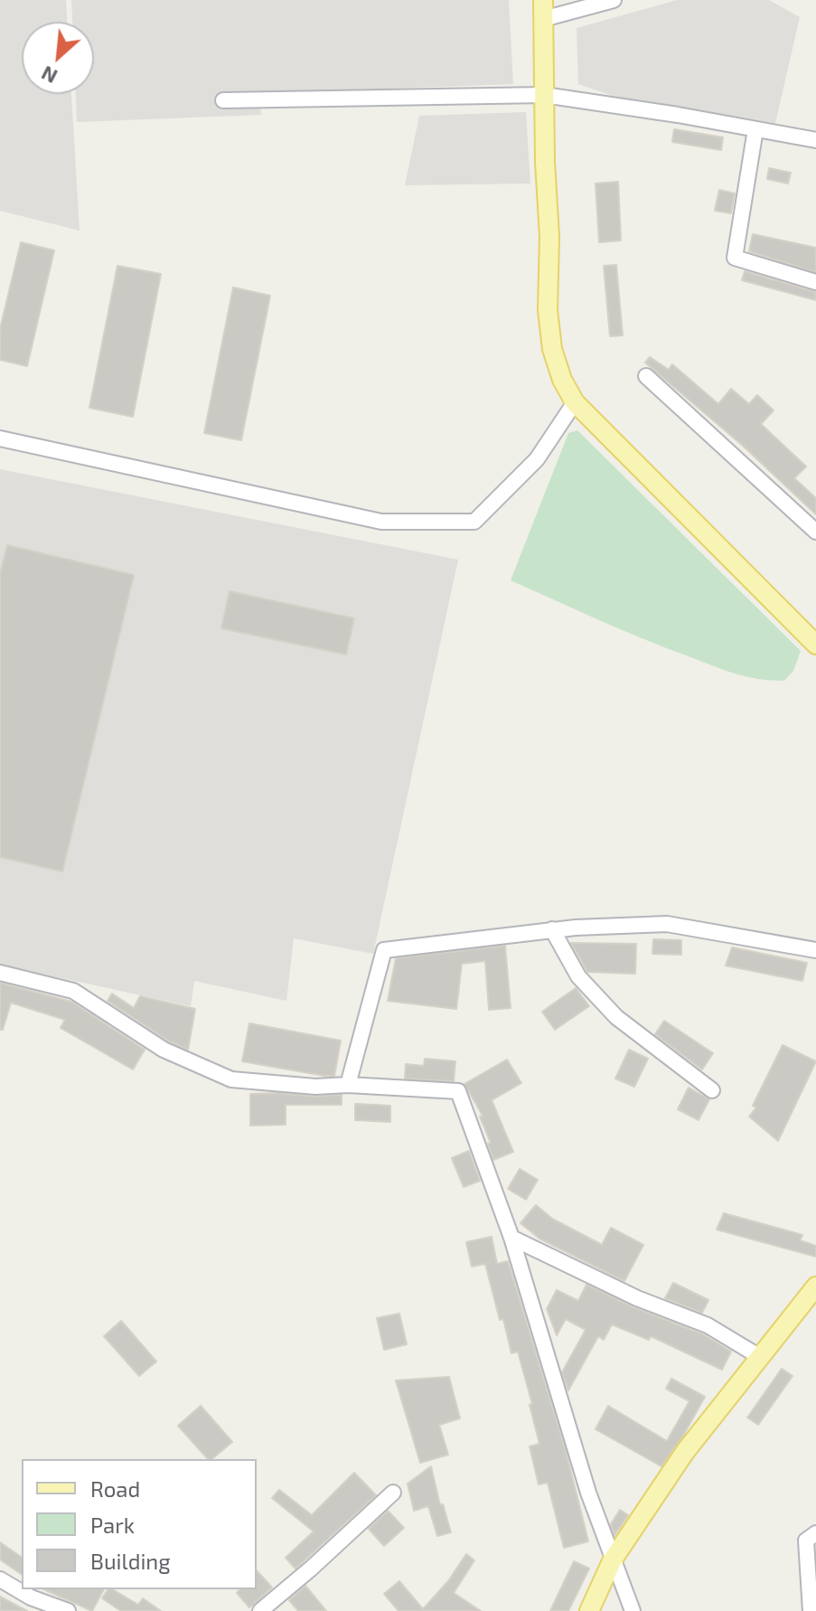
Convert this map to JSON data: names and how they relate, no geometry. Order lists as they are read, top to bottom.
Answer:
{
  "legend": ["Road", "Park", "Building"],
  "north": "bottom left"
}
